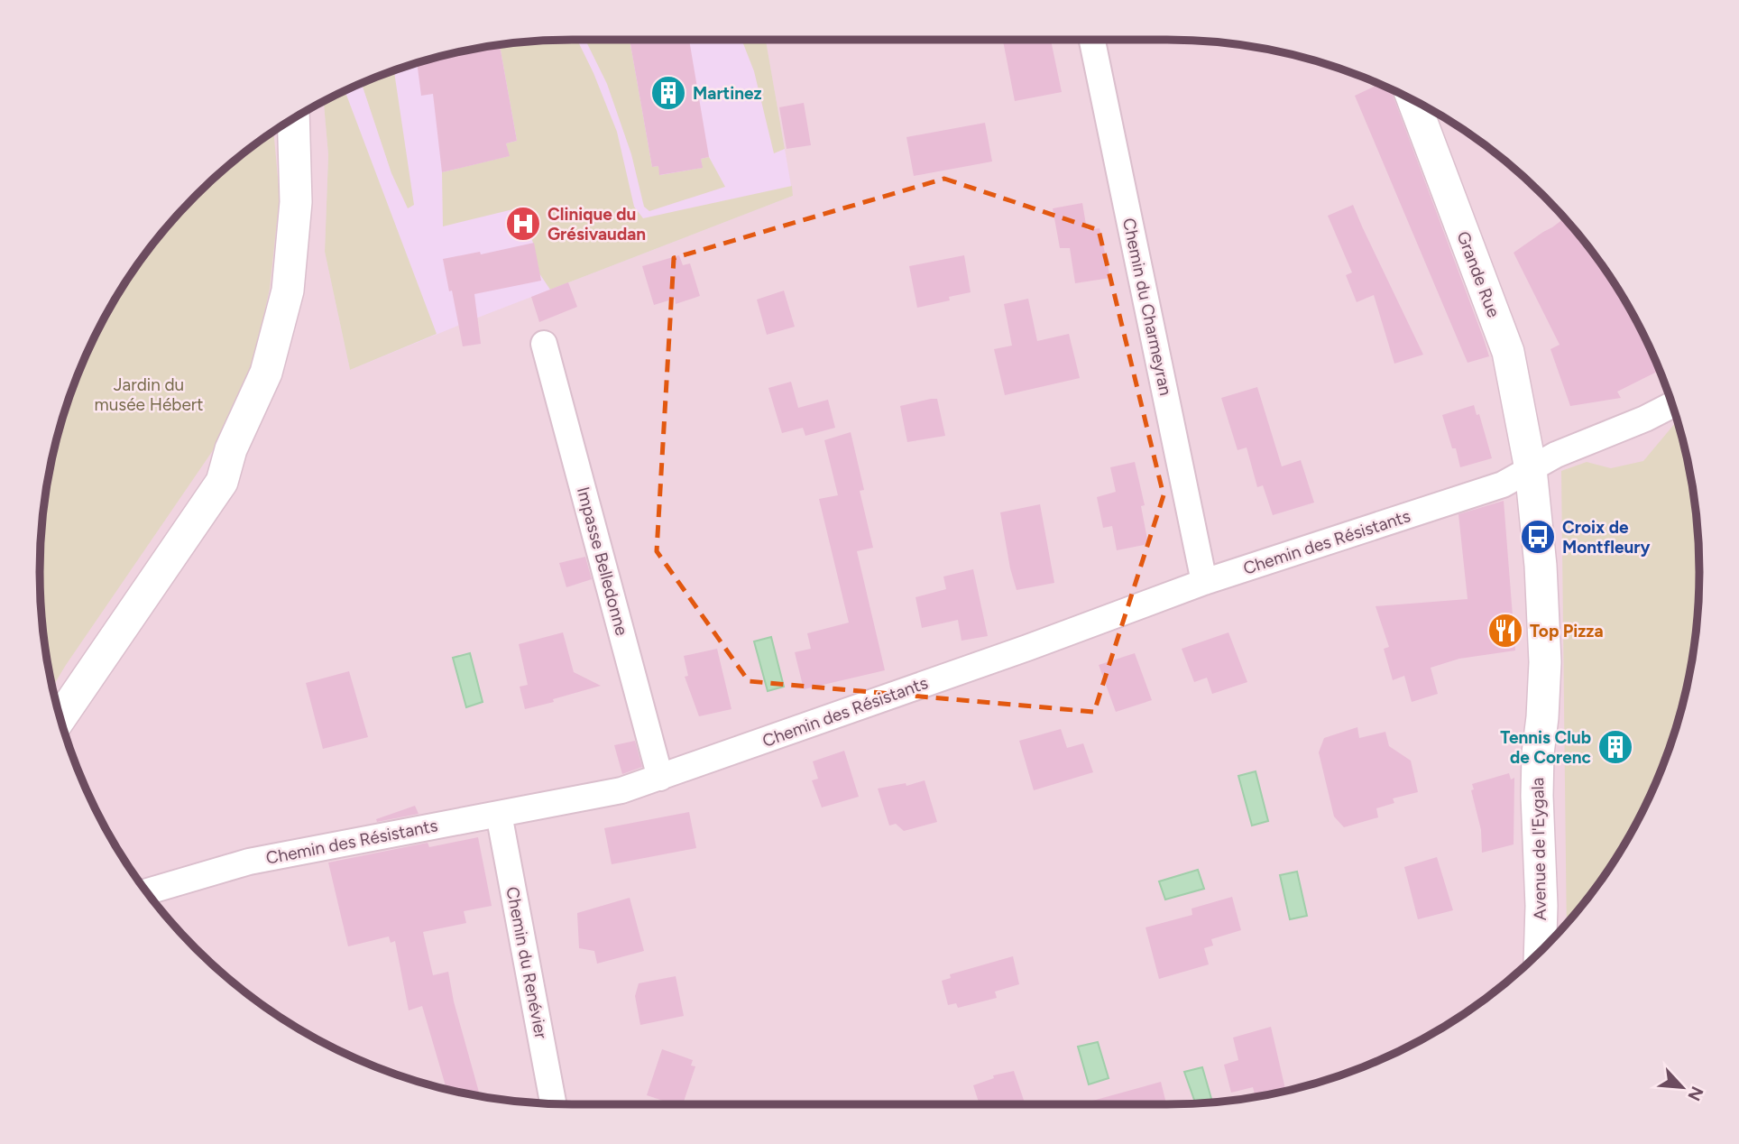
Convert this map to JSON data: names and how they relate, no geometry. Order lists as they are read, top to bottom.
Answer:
{
  "streets": {
    "street": [
      "Grande Rue",
      "Chemin du Charmeyran",
      "Chemin des Résistants",
      "Impasse Belledonne",
      "Avenue de l'Eygala",
      "Chemin du Renévier"
    ]
  },
  "crossings": [
    ["Grande Rue", "Chemin des Résistants"],
    ["Grande Rue", "Avenue de l'Eygala"],
    ["Chemin du Charmeyran", "Chemin des Résistants"],
    ["Chemin des Résistants", "Impasse Belledonne"],
    ["Chemin des Résistants", "Avenue de l'Eygala"],
    ["Chemin des Résistants", "Chemin du Renévier"]
  ],
  "parks": ["Jardin du musée Hébert"],
  "places": {
    "building": ["Martinez", "Tennis Club de Corenc"],
    "hospital": ["Clinique du Grésivaudan"],
    "bus stop": ["Croix de Montfleury"],
    "restaurant": ["Top Pizza"]
  },
  "north": "bottom right"
}
